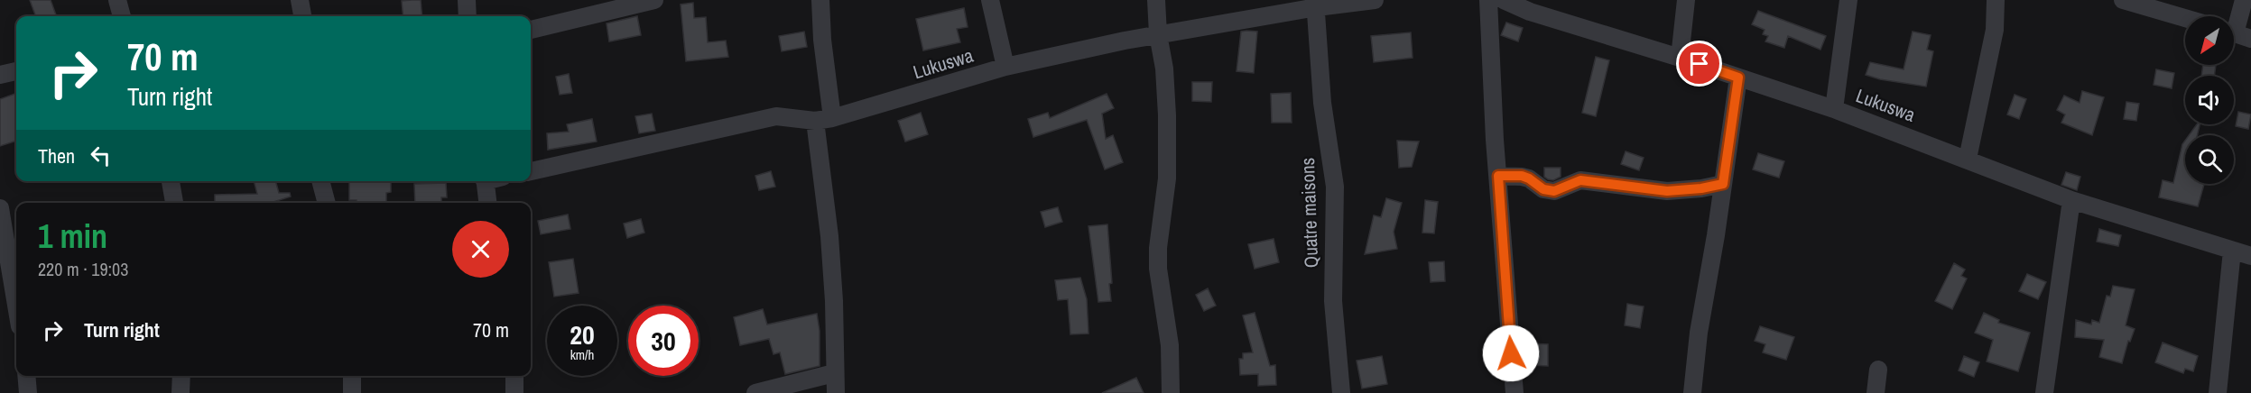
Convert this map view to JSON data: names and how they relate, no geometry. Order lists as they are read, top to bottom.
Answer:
{
  "streets": {
    "street": ["Lukuswa", "Quatre maisons"]
  },
  "crossings": [
    ["Lukuswa", "Quatre maisons"]
  ],
  "north": "bottom left",
  "page": {
    "turn": ["70 m", "Turn right"],
    "then": "Then",
    "heading": ["1 min", "220 m · 19:03"],
    "list": [
      {
        "name": "Turn right",
        "value": "70 m"
      }
    ],
    "speed": "20 km/h",
    "limit": "30"
  }
}
